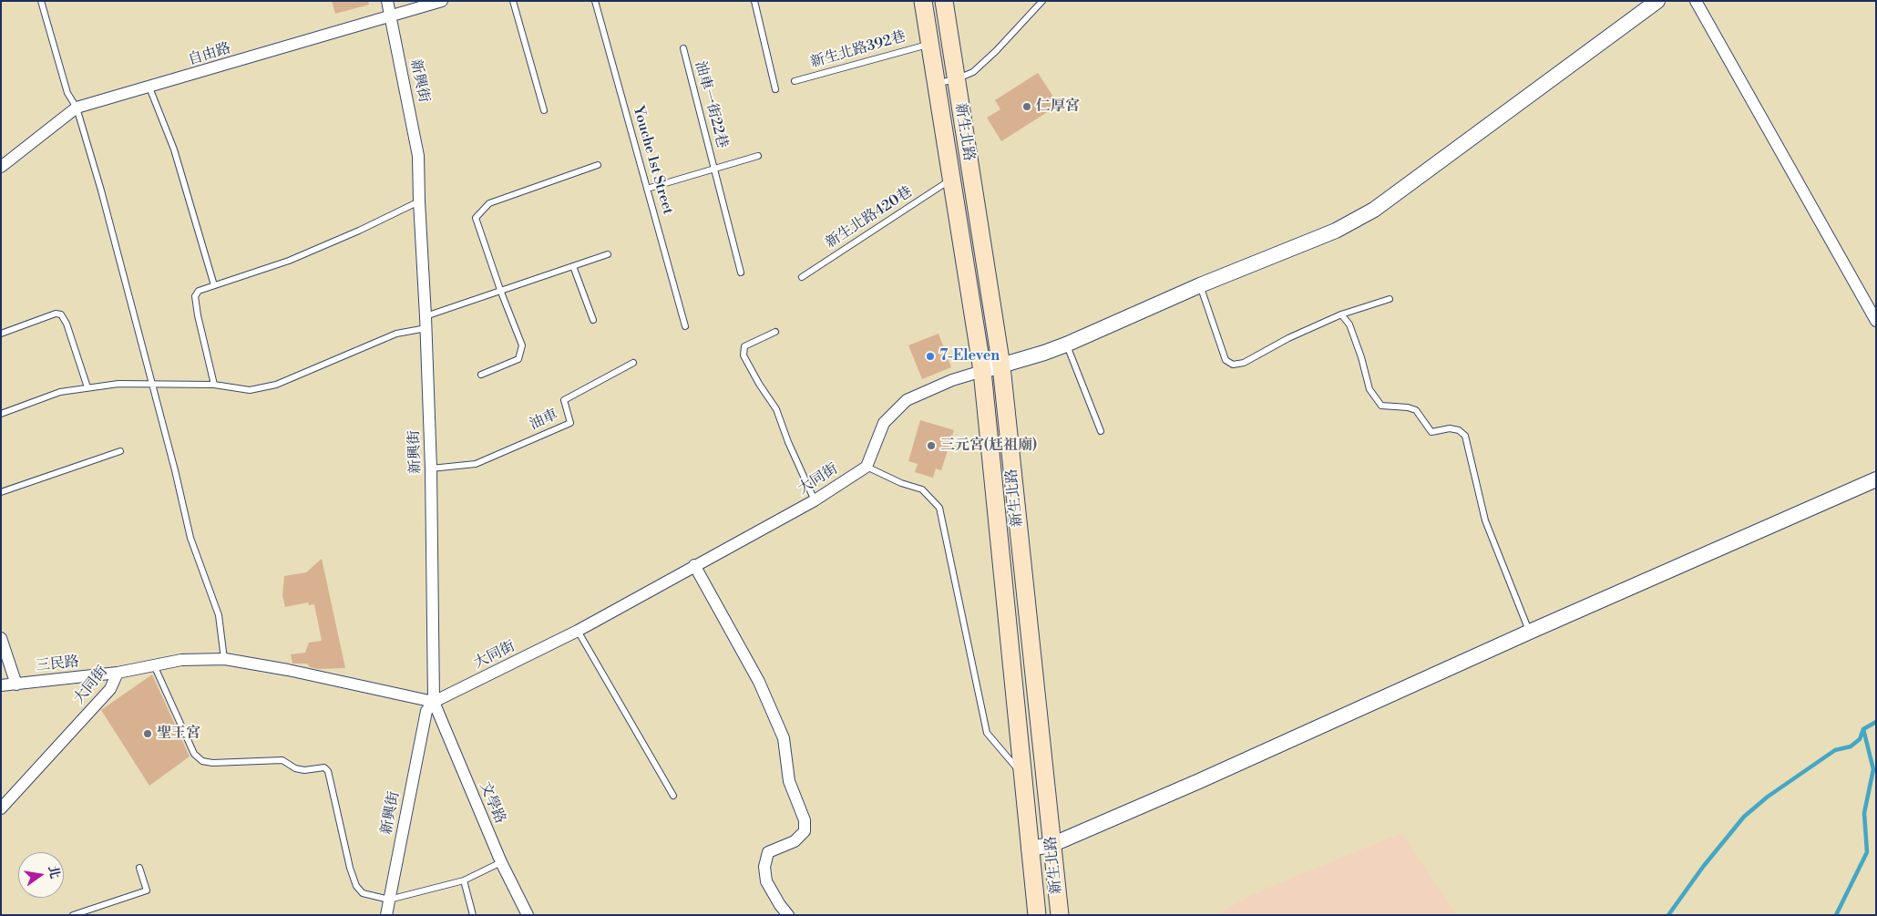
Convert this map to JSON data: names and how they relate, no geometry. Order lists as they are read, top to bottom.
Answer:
{
  "streets": {
    "main road": ["新生北路"],
    "street": [
      "自由路",
      "新興街",
      "大同街",
      "三民路",
      "文學路"
    ],
    "lane": [
      "新生北路392巷",
      "油車一街22巷",
      "Youche 1st Street",
      "新生北路420巷",
      "油車"
    ]
  },
  "crossings": [
    ["新生北路392巷", "新生北路"],
    ["自由路", "新興街"],
    ["新興街", "油車"],
    ["新興街", "大同街"],
    ["新興街", "文學路"],
    ["油車一街22巷", "Youche 1st Street"],
    ["新生北路", "新生北路420巷"],
    ["大同街", "三民路"],
    ["大同街", "文學路"]
  ],
  "places": [
    "仁厚宮",
    "7-Eleven",
    "三元宮(尪祖廟)",
    "聖王宮"
  ],
  "north": "right"
}
